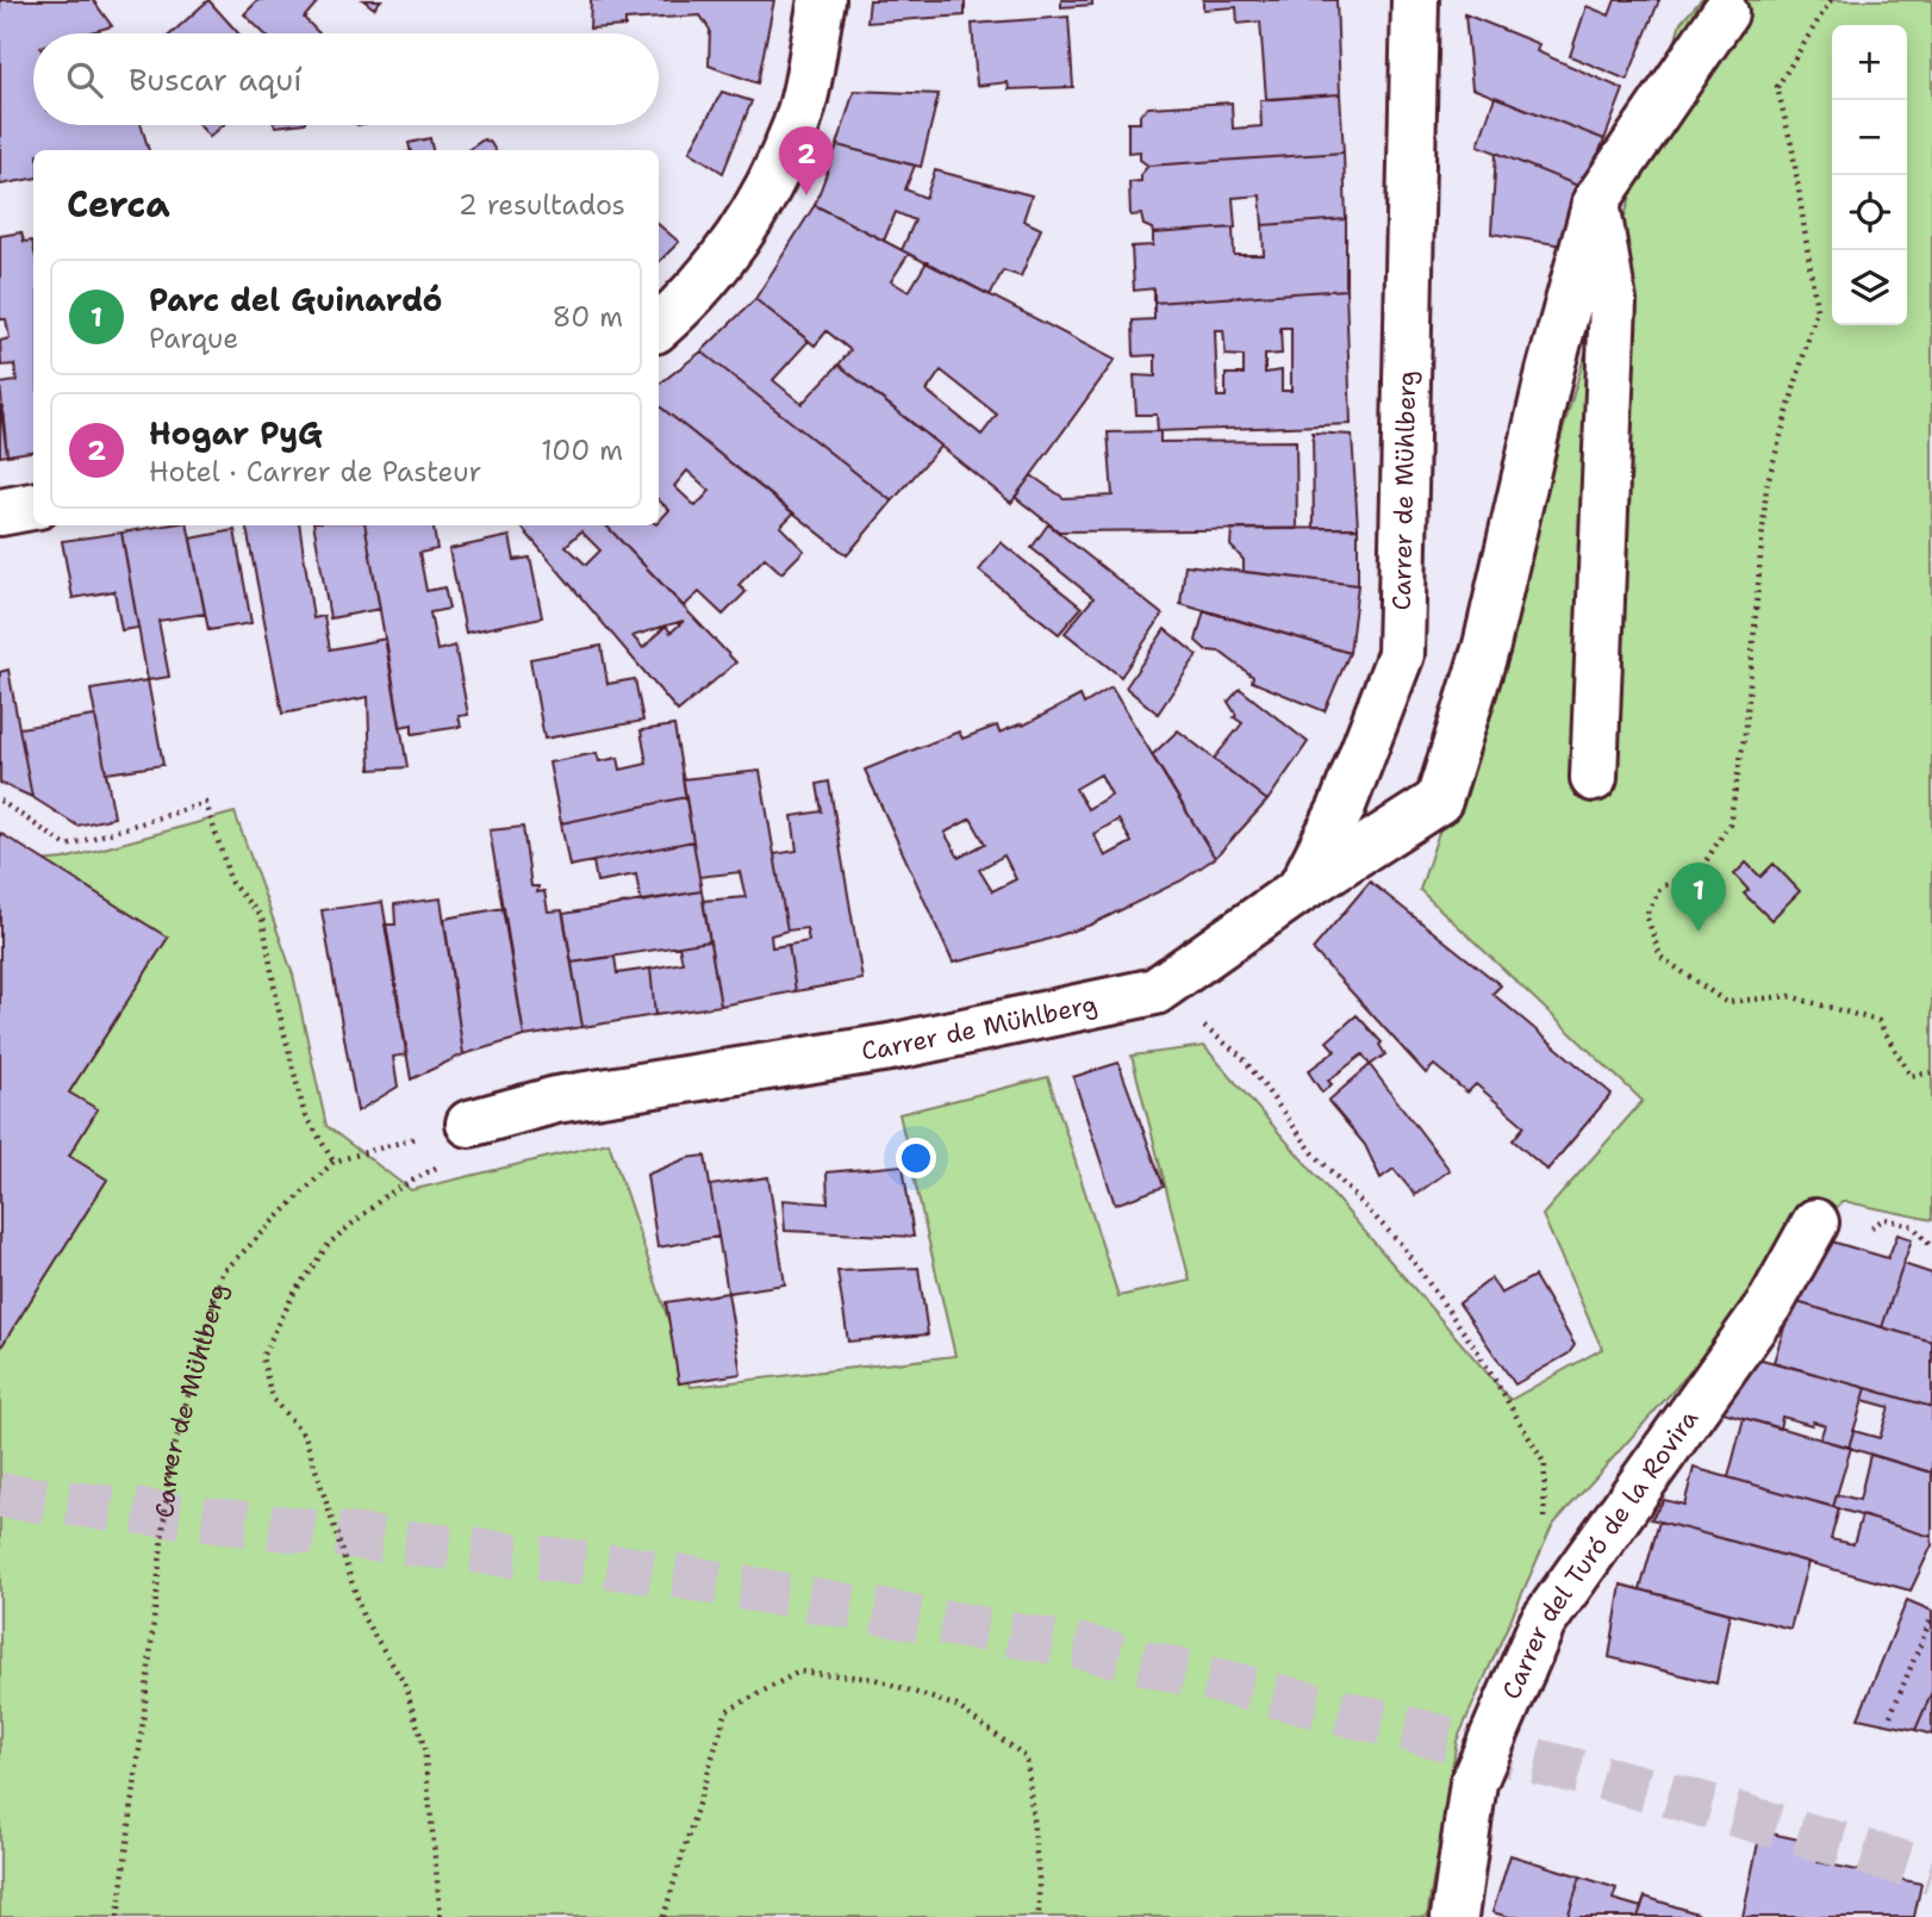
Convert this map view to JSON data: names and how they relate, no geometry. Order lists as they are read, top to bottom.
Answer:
{
  "streets": {
    "street": ["Carrer de Mühlberg", "Carrer del Turó de la Rovira"]
  },
  "page": {
    "map_buttons": ["+", "−"],
    "search": "Buscar aquí",
    "pins": ["2", "1"],
    "heading": ["Cerca", "2 resultados"],
    "list": [
      {
        "mark": "1",
        "name": "Parc del Guinardó",
        "note": "Parque",
        "value": "80 m"
      },
      {
        "mark": "2",
        "name": "Hogar PyG",
        "note": "Hotel · Carrer de Pasteur",
        "value": "100 m"
      }
    ]
  }
}
